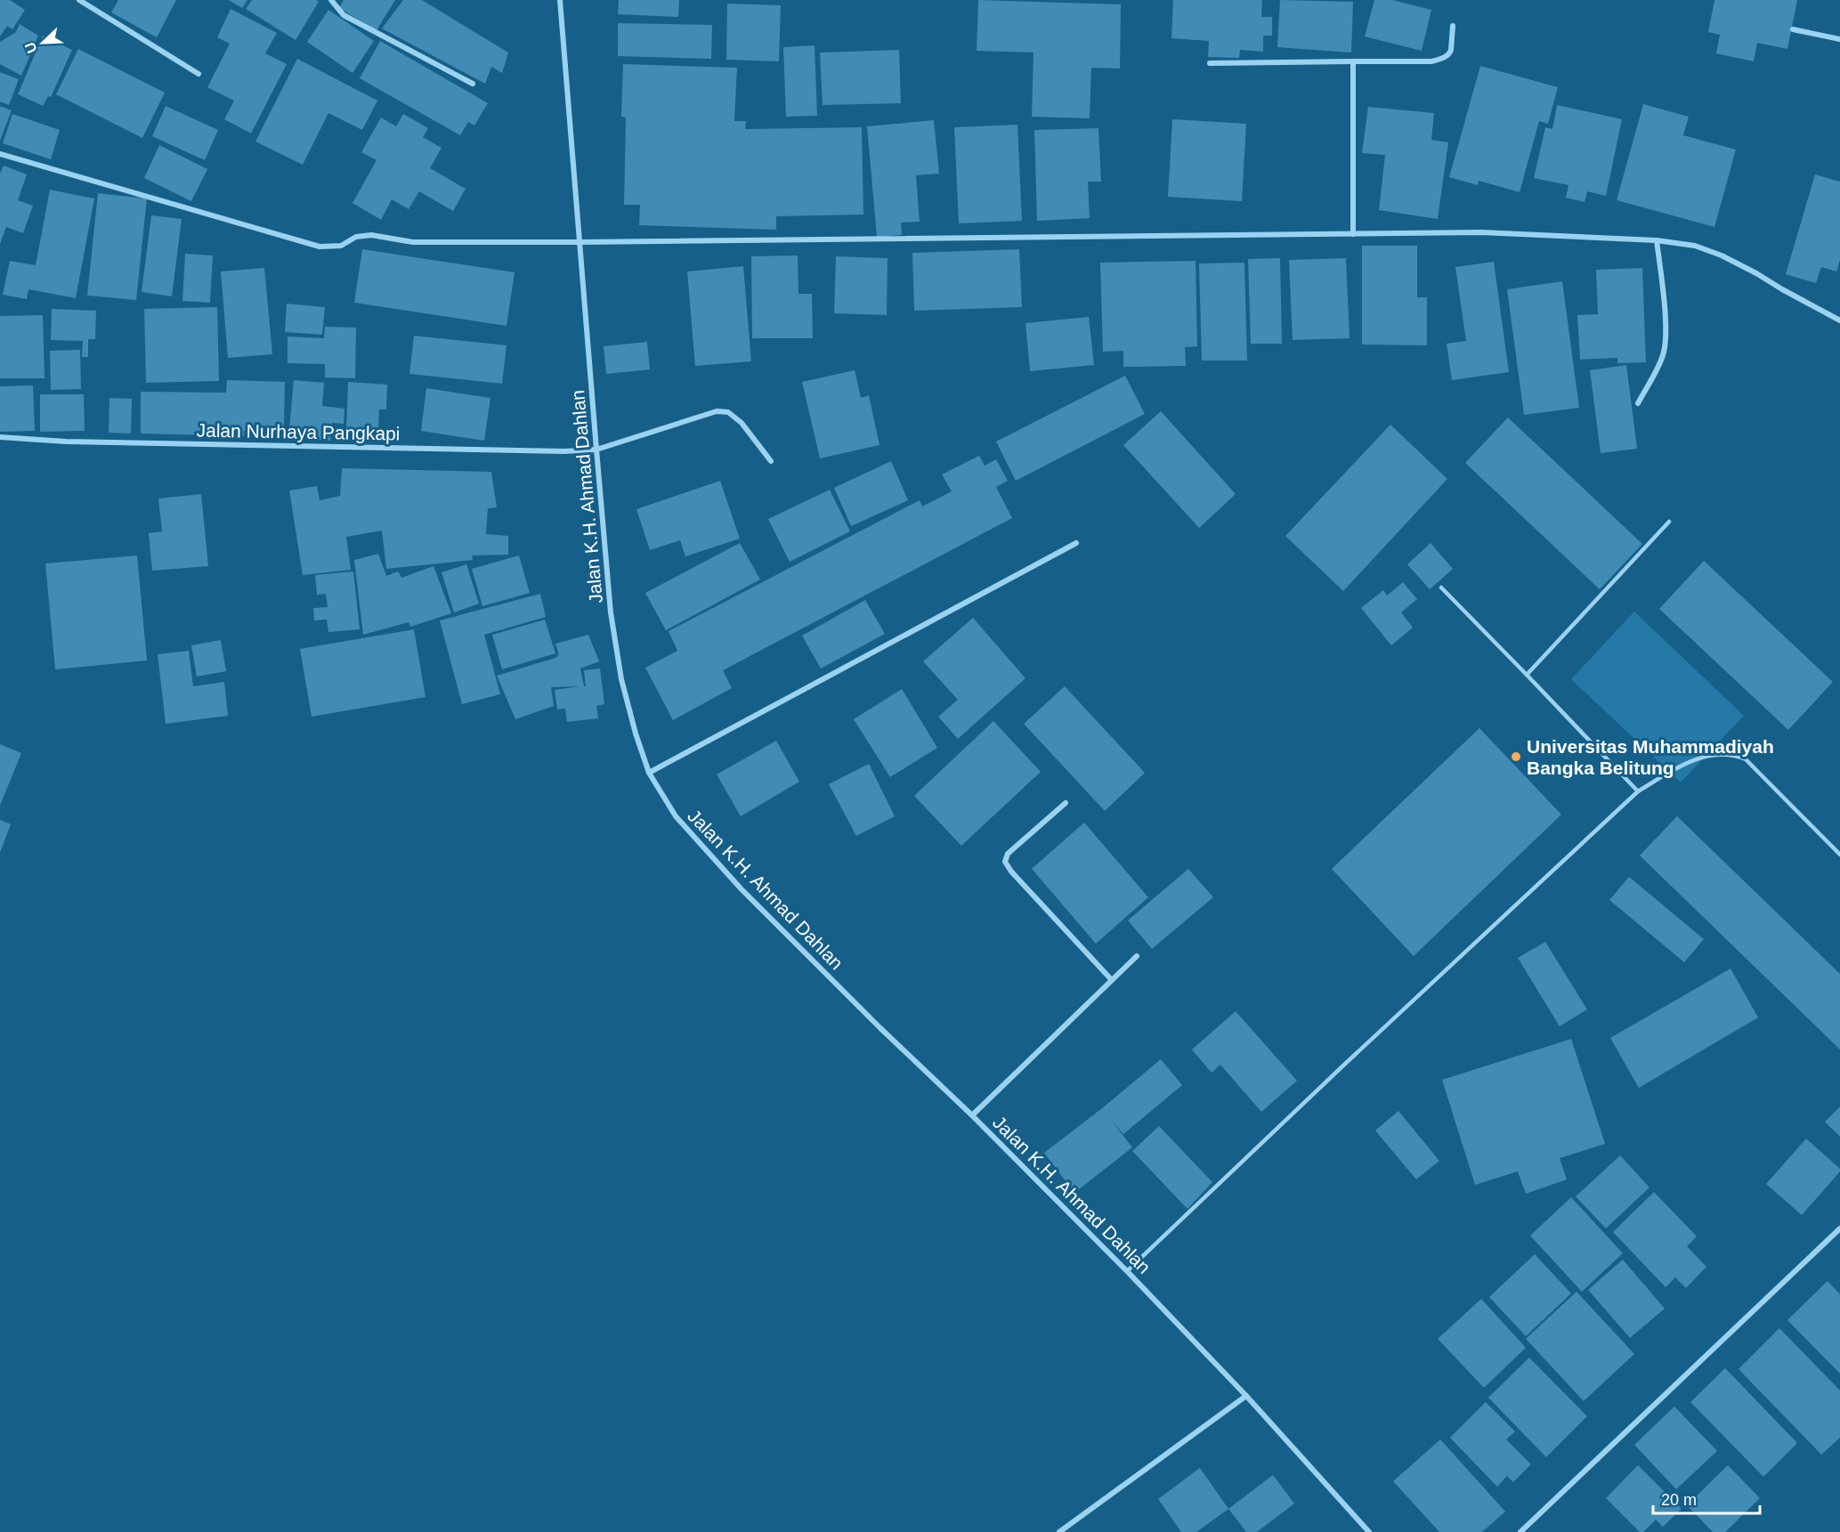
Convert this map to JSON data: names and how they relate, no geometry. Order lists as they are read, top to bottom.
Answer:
{
  "streets": {
    "street": ["Jalan Nurhaya Pangkapi", "Jalan K.H. Ahmad Dahlan"]
  },
  "crossings": [
    ["Jalan Nurhaya Pangkapi", "Jalan K.H. Ahmad Dahlan"]
  ],
  "places": ["Universitas Muhammadiyah Bangka Belitung"],
  "scale_bar": "20 m",
  "north": "bottom left"
}
